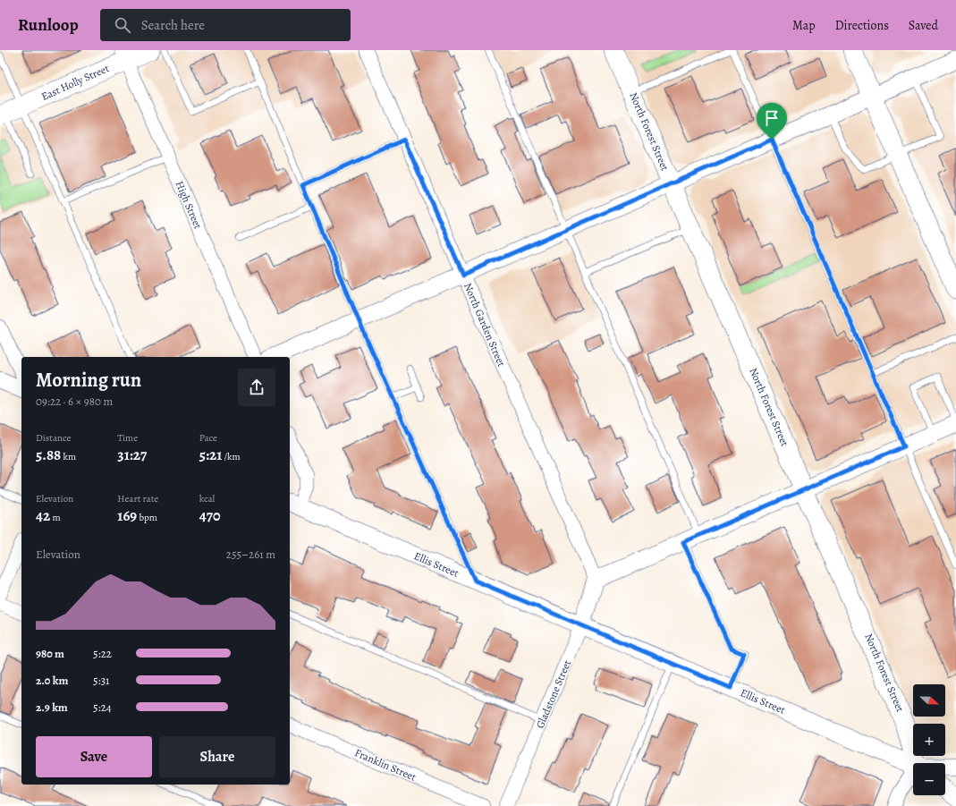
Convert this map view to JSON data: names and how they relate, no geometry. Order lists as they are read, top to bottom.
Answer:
{
  "streets": {
    "main road": ["East Holly Street", "North Forest Street"],
    "street": [
      "High Street",
      "North Garden Street",
      "Ellis Street",
      "Gladstone Street",
      "Franklin Street"
    ]
  },
  "crossings": [
    ["East Holly Street", "High Street"],
    ["North Garden Street", "Gladstone Street"],
    ["Ellis Street", "Gladstone Street"]
  ],
  "north": "right",
  "page": {
    "header": "Runloop",
    "search": "Search here",
    "nav": ["Map", "Directions", "Saved"],
    "heading": ["Morning run", "09:22 · 6 × 980 m"],
    "stats": [
      ["Distance", "5.88 km"],
      ["Time", "31:27"],
      ["Pace", "5:21 /km"],
      ["Elevation", "42 m"],
      ["Heart rate", "169 bpm"],
      ["kcal", "470"]
    ],
    "chart": ["Elevation", "255–261 m"],
    "list": [
      {
        "name": "980 m",
        "note": "5:22"
      },
      {
        "name": "2.0 km",
        "note": "5:31"
      },
      {
        "name": "2.9 km",
        "note": "5:24"
      }
    ],
    "map_buttons": ["+", "−"],
    "buttons": ["Save", "Share"]
  }
}
